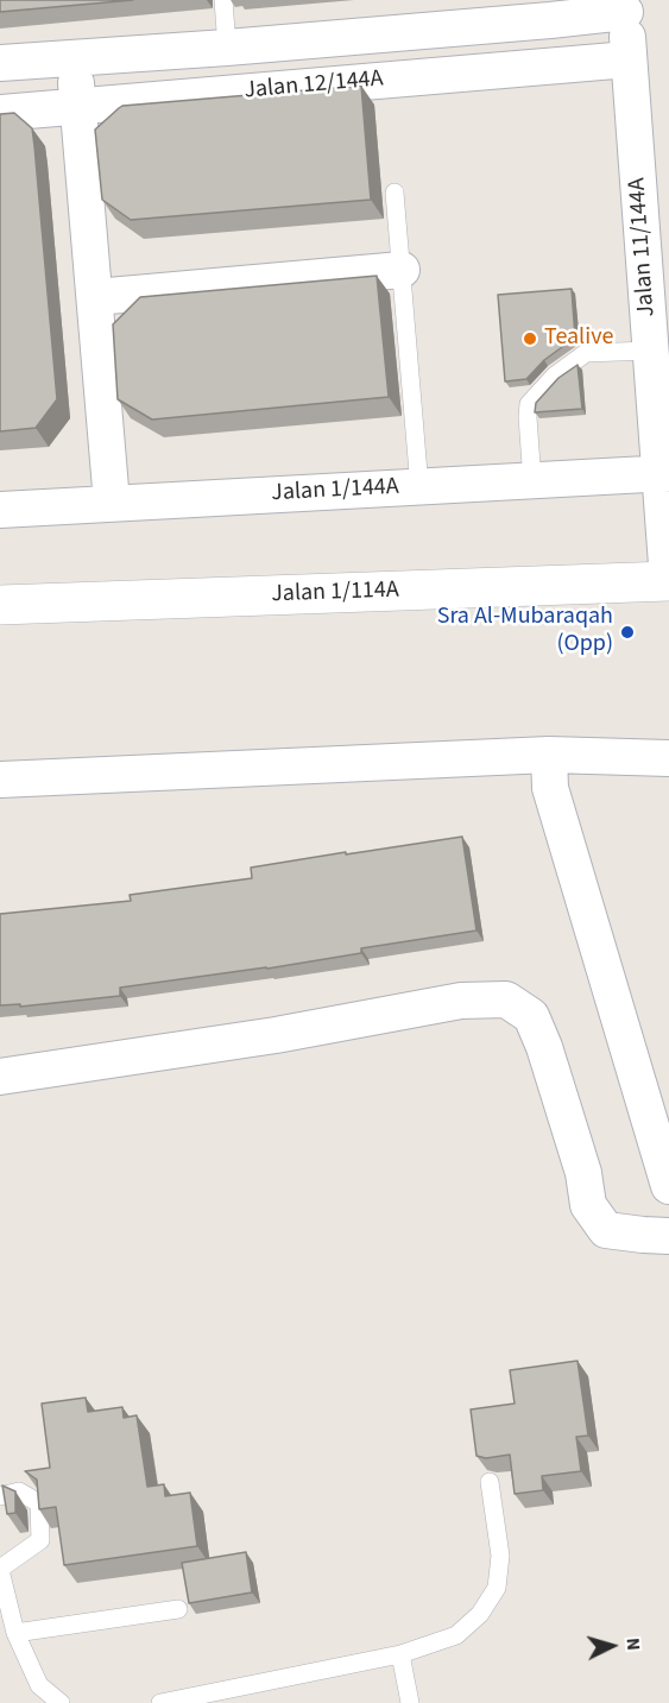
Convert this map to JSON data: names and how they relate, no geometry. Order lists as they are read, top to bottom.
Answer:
{
  "streets": {
    "street": [
      "Jalan 12/144A",
      "Jalan 11/144A",
      "Jalan 1/144A",
      "Jalan 1/114A"
    ]
  },
  "crossings": [
    ["Jalan 12/144A", "Jalan 11/144A"],
    ["Jalan 11/144A", "Jalan 1/144A"],
    ["Jalan 11/144A", "Jalan 1/114A"]
  ],
  "places": ["Tealive", "Sra Al-Mubaraqah (Opp)"],
  "north": "right"
}
